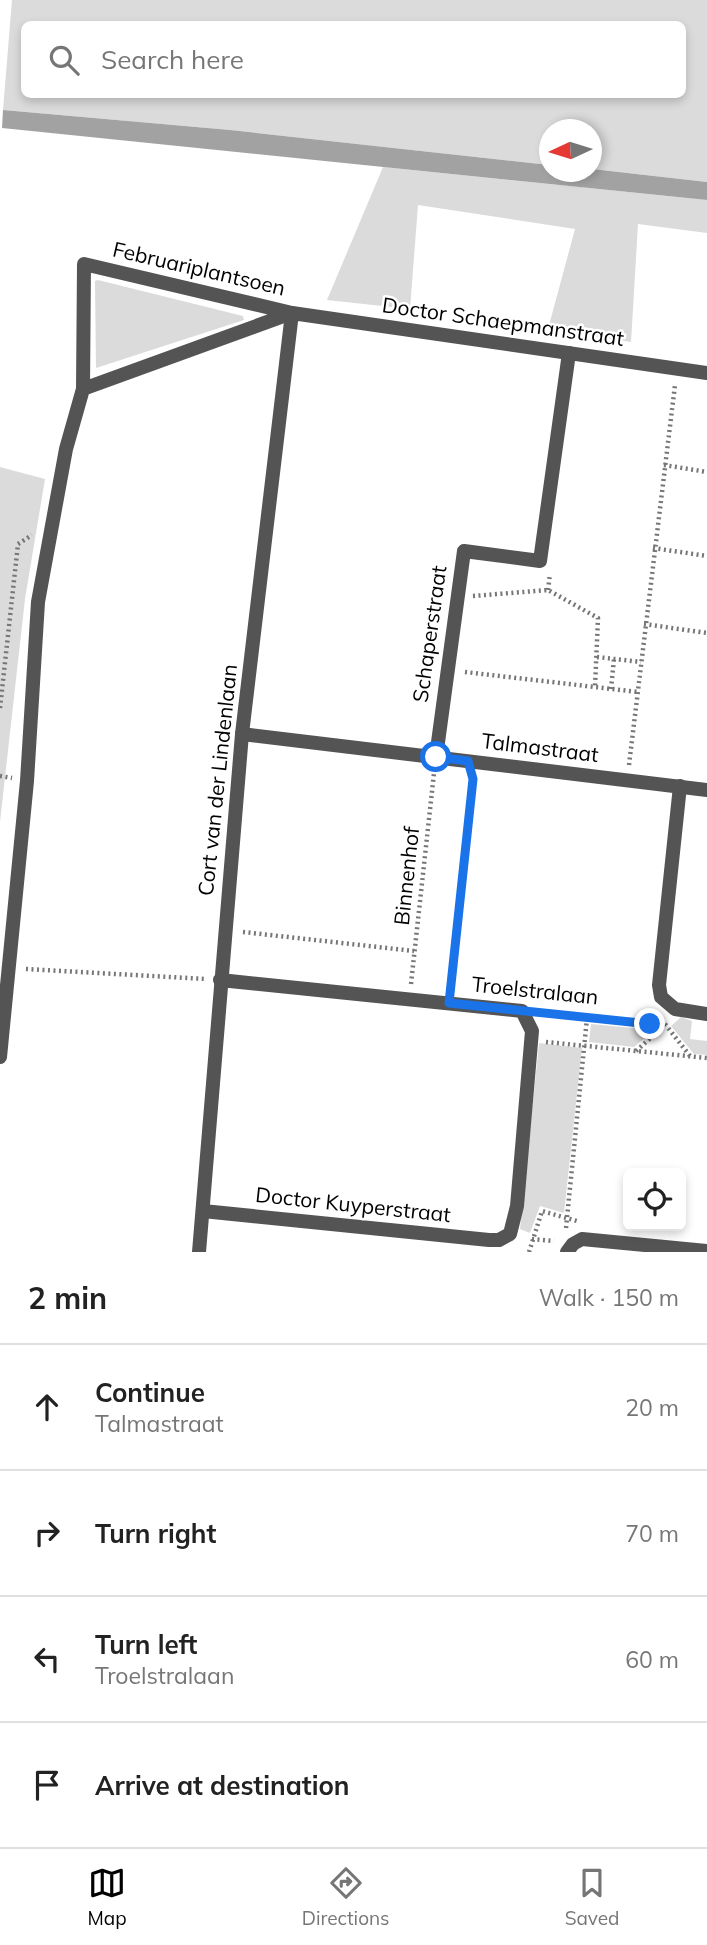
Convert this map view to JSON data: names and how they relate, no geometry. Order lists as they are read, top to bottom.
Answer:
{
  "streets": {
    "street": [
      "Februariplantsoen",
      "Doctor Schaepmanstraat",
      "Schaperstraat",
      "Talmastraat",
      "Cort van der Lindenlaan",
      "Troelstralaan",
      "Doctor Kuyperstraat"
    ],
    "path": ["Binnenhof"]
  },
  "crossings": [
    ["Februariplantsoen", "Doctor Schaepmanstraat"],
    ["Februariplantsoen", "Cort van der Lindenlaan"],
    ["Doctor Schaepmanstraat", "Schaperstraat"],
    ["Doctor Schaepmanstraat", "Cort van der Lindenlaan"],
    ["Schaperstraat", "Talmastraat"],
    ["Schaperstraat", "Binnenhof"],
    ["Talmastraat", "Cort van der Lindenlaan"],
    ["Talmastraat", "Binnenhof"],
    ["Cort van der Lindenlaan", "Troelstralaan"],
    ["Cort van der Lindenlaan", "Doctor Kuyperstraat"],
    ["Binnenhof", "Troelstralaan"]
  ],
  "north": "left",
  "page": {
    "search": "Search here",
    "heading": ["2 min", "Walk · 150 m"],
    "list": [
      ["Continue", "Talmastraat", "20 m"],
      ["Turn right", "70 m"],
      ["Turn left", "Troelstralaan", "60 m"],
      "Arrive at destination"
    ],
    "nav": ["Map", "Directions", "Saved"]
  }
}
